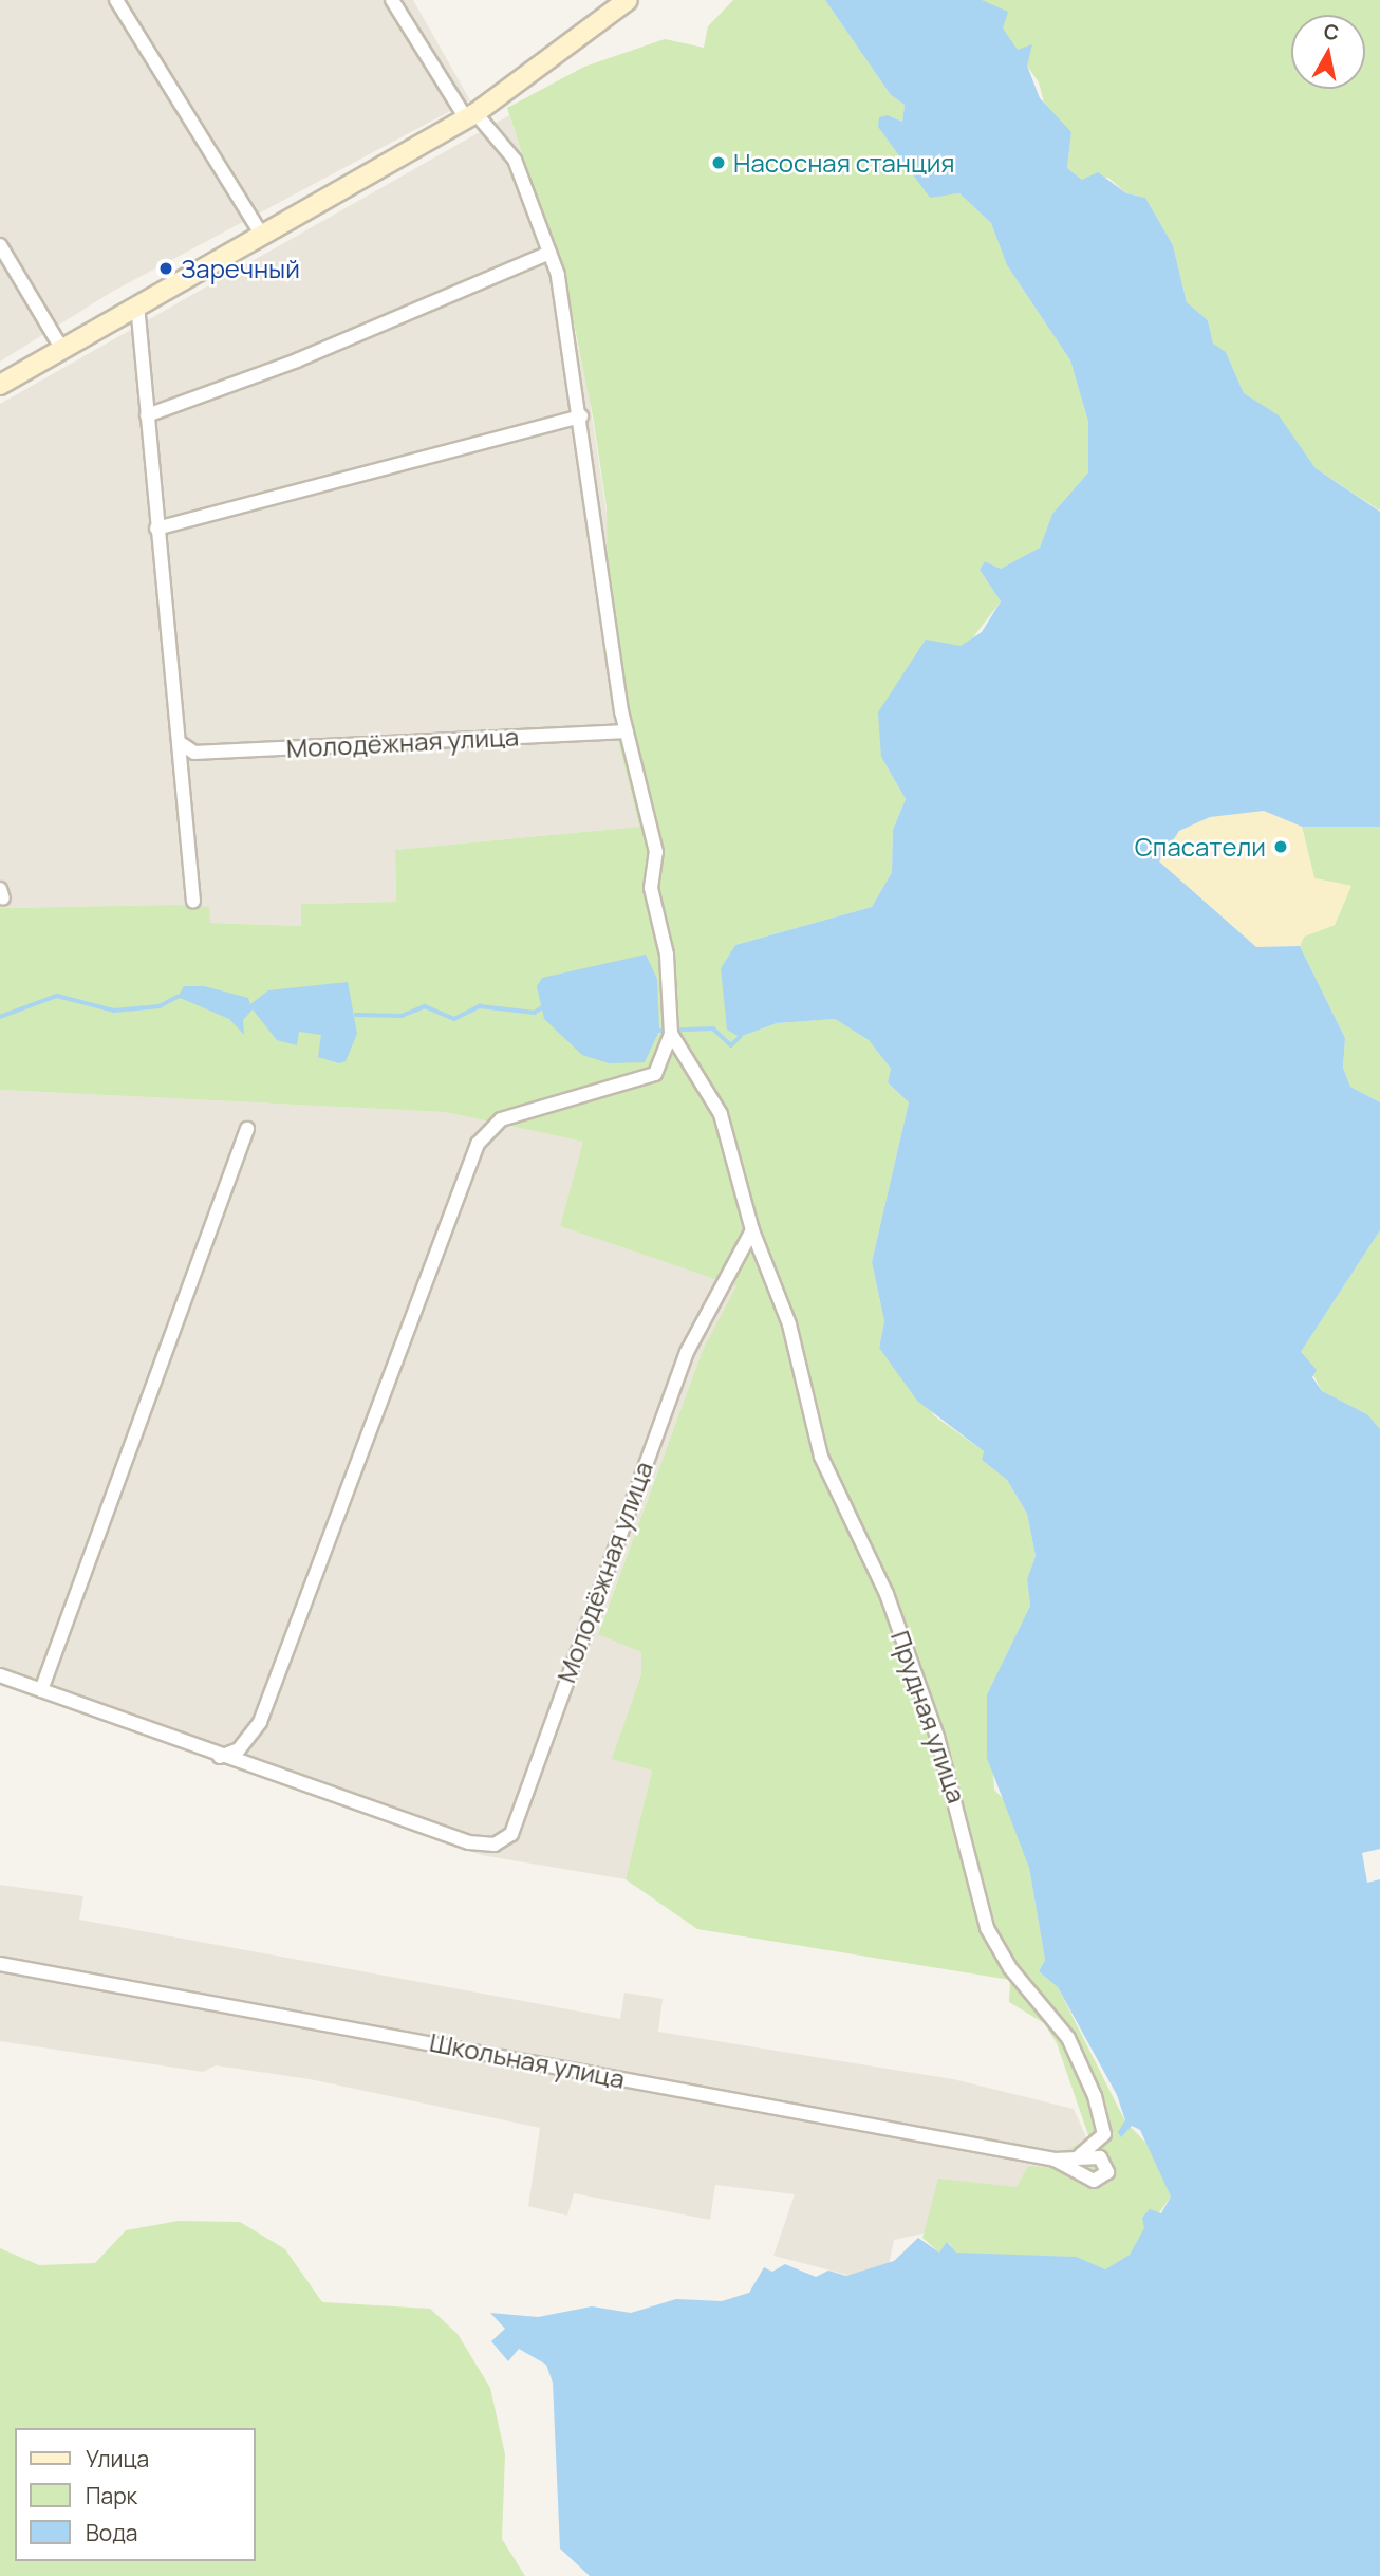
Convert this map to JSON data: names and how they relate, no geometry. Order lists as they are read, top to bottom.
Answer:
{
  "streets": {
    "street": ["Молодёжная улица", "Прудная улица", "Школьная улица"]
  },
  "crossings": [
    ["Молодёжная улица", "Прудная улица"],
    ["Прудная улица", "Школьная улица"]
  ],
  "places": ["Насосная станция", "Заречный", "Спасатели"],
  "legend": ["Улица", "Парк", "Вода"],
  "north": "top"
}
